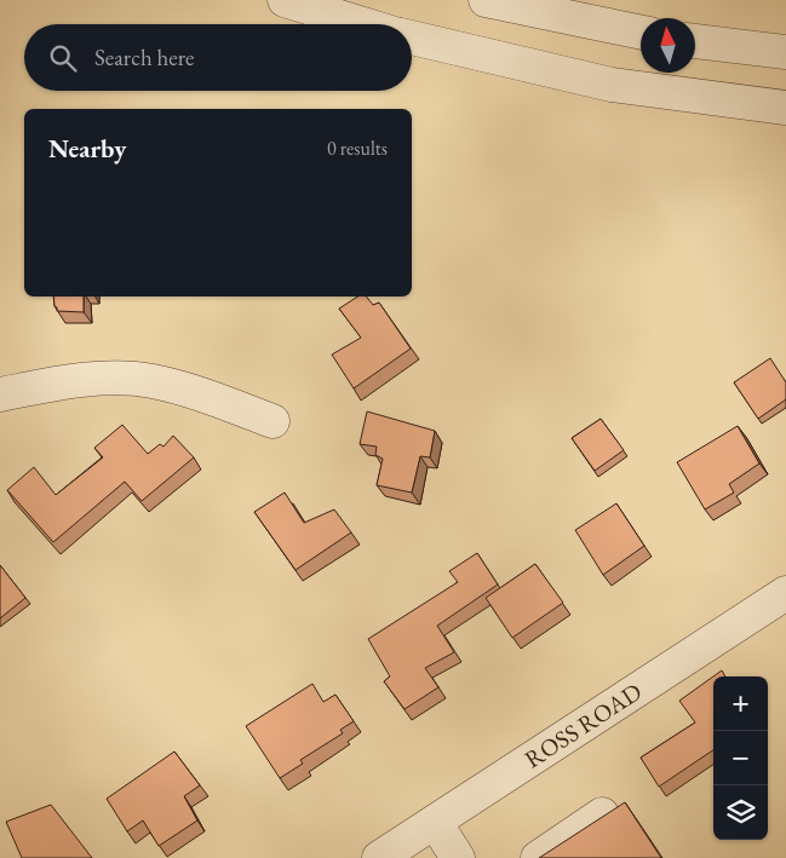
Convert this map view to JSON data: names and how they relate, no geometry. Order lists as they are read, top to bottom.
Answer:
{
  "streets": {
    "street": ["ROSS ROAD"]
  },
  "north": "top",
  "page": {
    "search": "Search here",
    "heading": ["Nearby", "0 results"],
    "map_buttons": ["+", "−"]
  }
}
